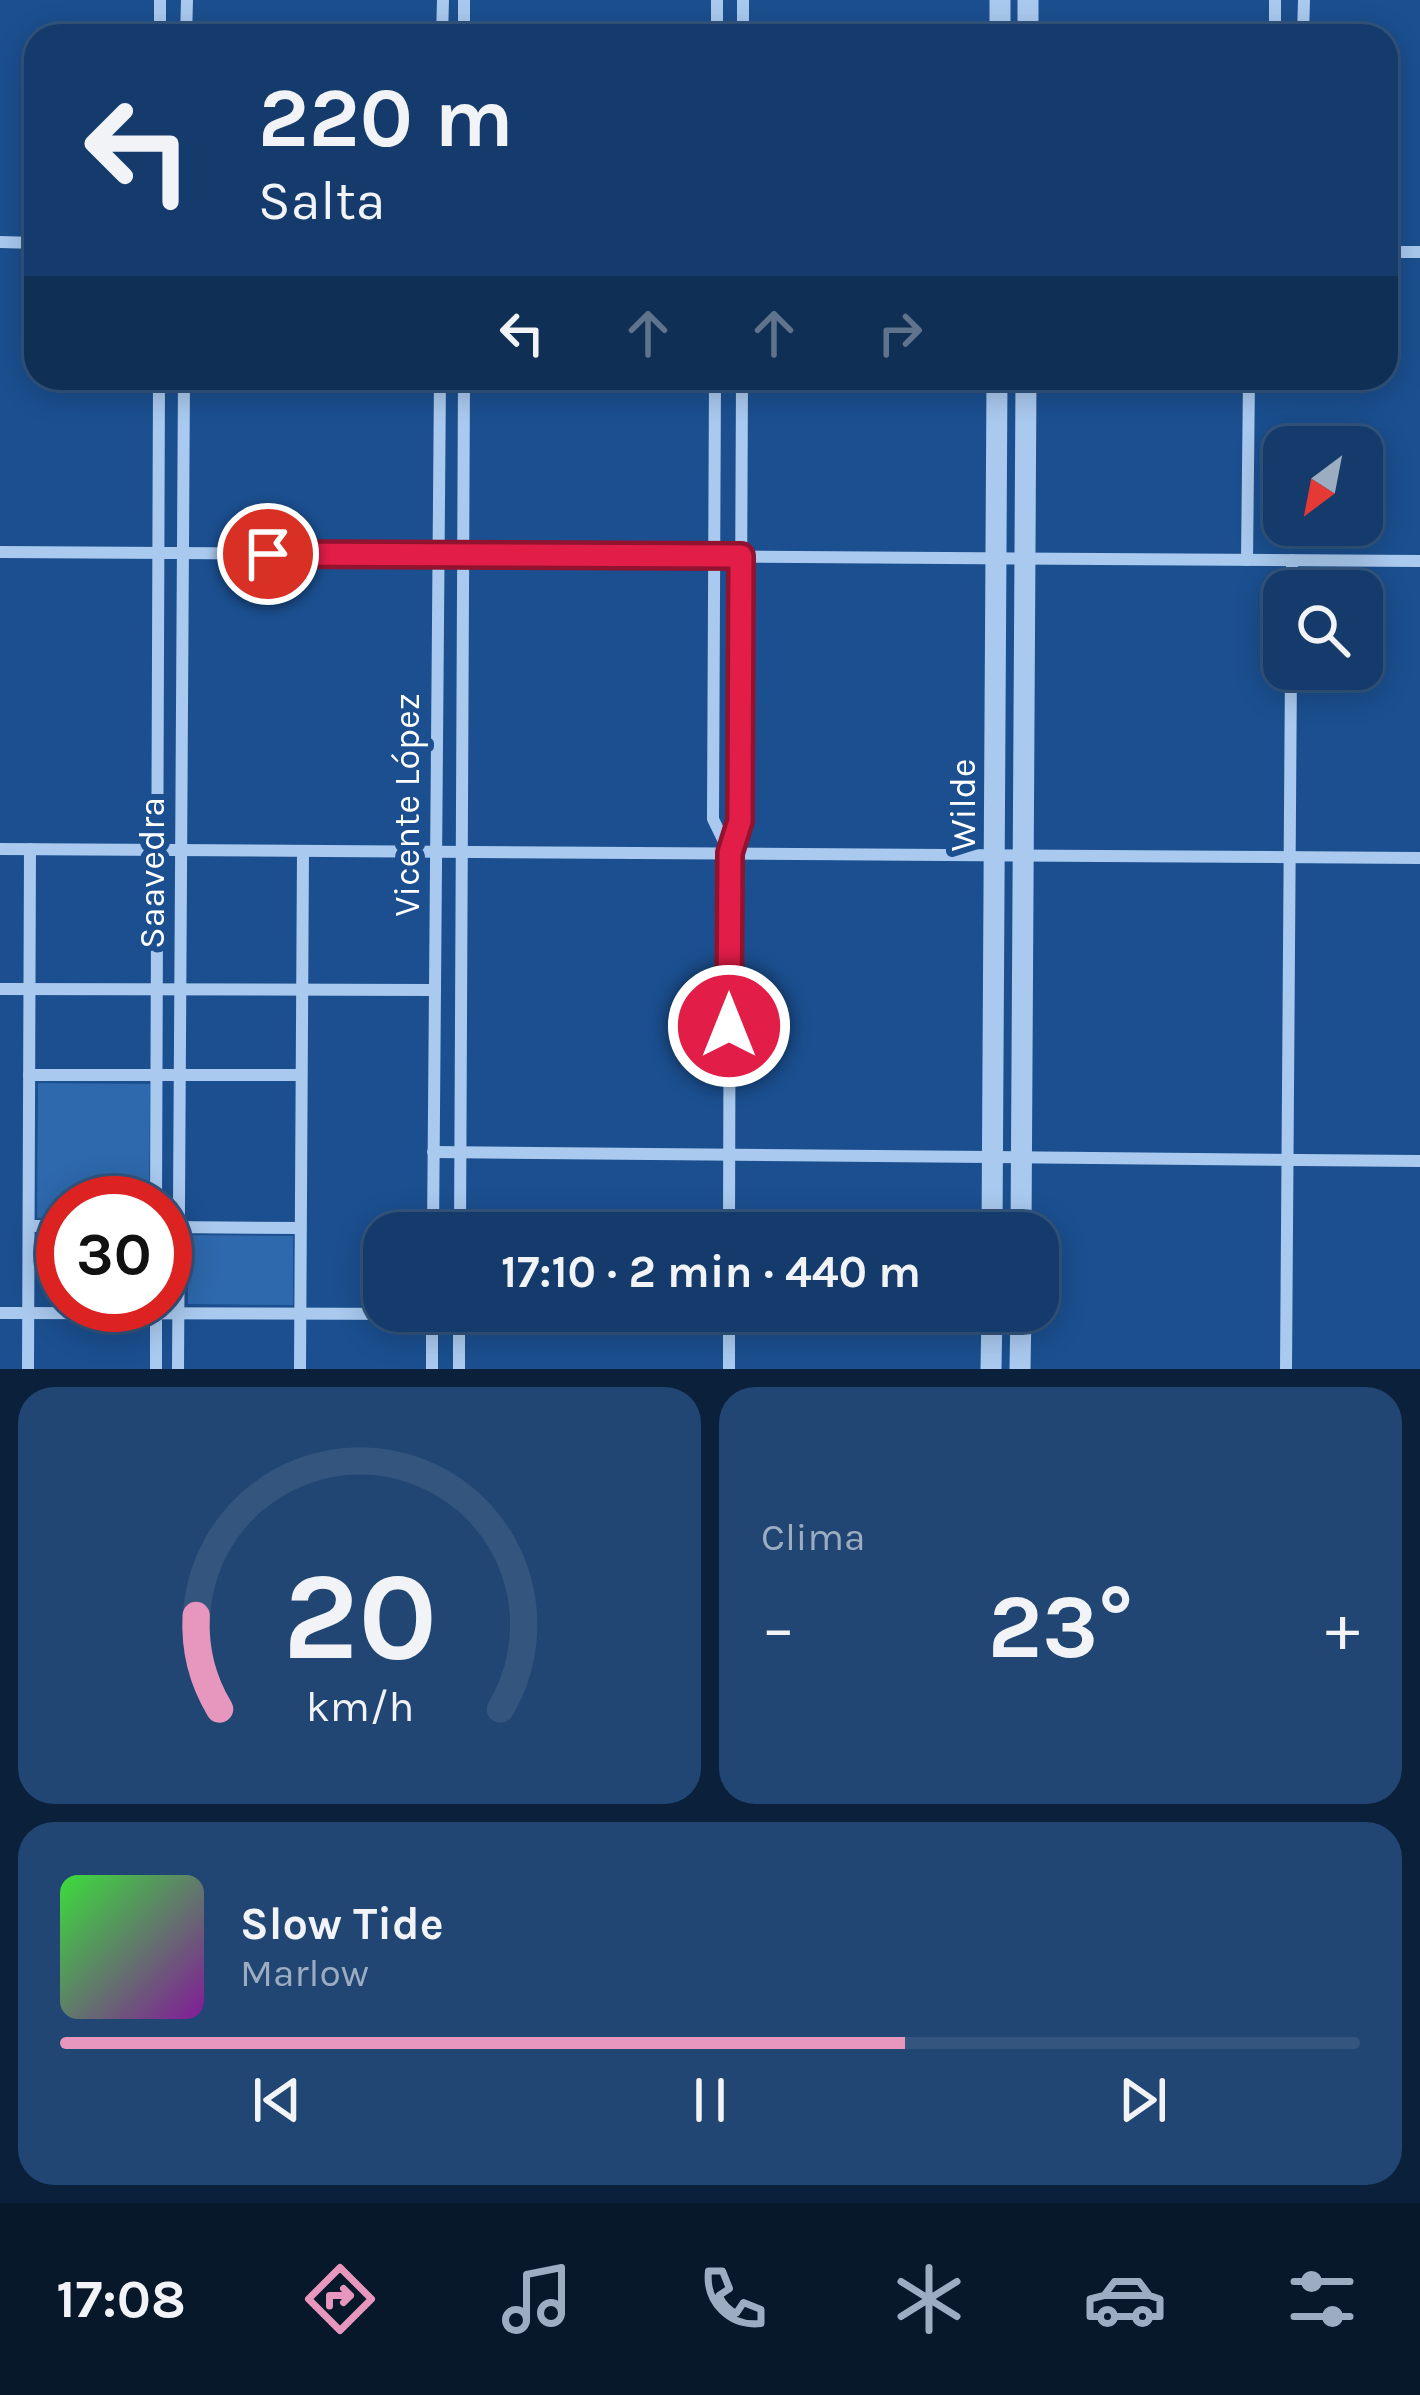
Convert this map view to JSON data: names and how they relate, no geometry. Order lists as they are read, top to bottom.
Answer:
{
  "streets": {
    "street": ["Vicente López", "Wilde", "Saavedra"]
  },
  "north": "bottom left",
  "page": {
    "turn": ["220 m", "Salta"],
    "limit": "30",
    "trip": "17:10 · 2 min · 440 m",
    "tile": "Clima",
    "heat": ["−", "23°", "+"],
    "song": ["Slow Tide", "Marlow"],
    "tabs": "17:08",
    "gauge": ["20", "km/h"]
  }
}
